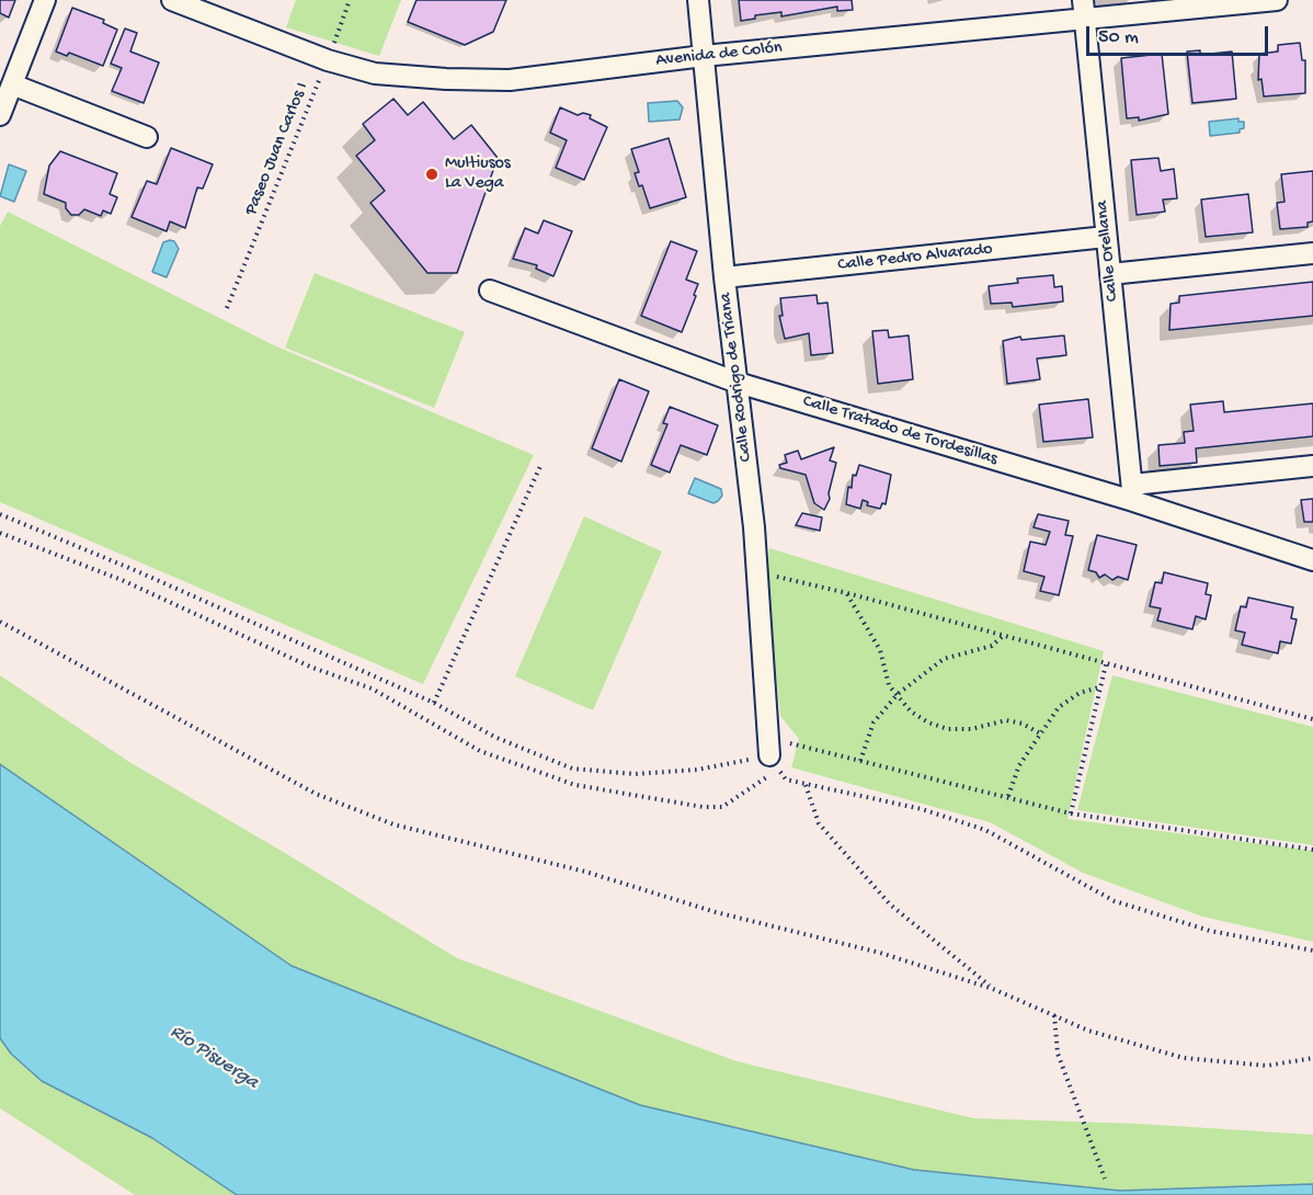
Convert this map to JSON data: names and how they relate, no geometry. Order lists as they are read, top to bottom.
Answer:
{
  "streets": {
    "street": [
      "Avenida de Colón",
      "Calle Orellana",
      "Calle Pedro Alvarado",
      "Calle Rodrigo de Triana",
      "Calle Tratado de Tordesillas"
    ],
    "path": ["Paseo Juan Carlos I"]
  },
  "crossings": [
    ["Avenida de Colón", "Paseo Juan Carlos I"],
    ["Avenida de Colón", "Calle Orellana"],
    ["Avenida de Colón", "Calle Rodrigo de Triana"],
    ["Calle Orellana", "Calle Pedro Alvarado"],
    ["Calle Orellana", "Calle Tratado de Tordesillas"],
    ["Calle Pedro Alvarado", "Calle Rodrigo de Triana"],
    ["Calle Rodrigo de Triana", "Calle Tratado de Tordesillas"]
  ],
  "water": ["Río Pisuerga"],
  "places": ["Multiusos La Vega"],
  "scale_bar": "50 m"
}
